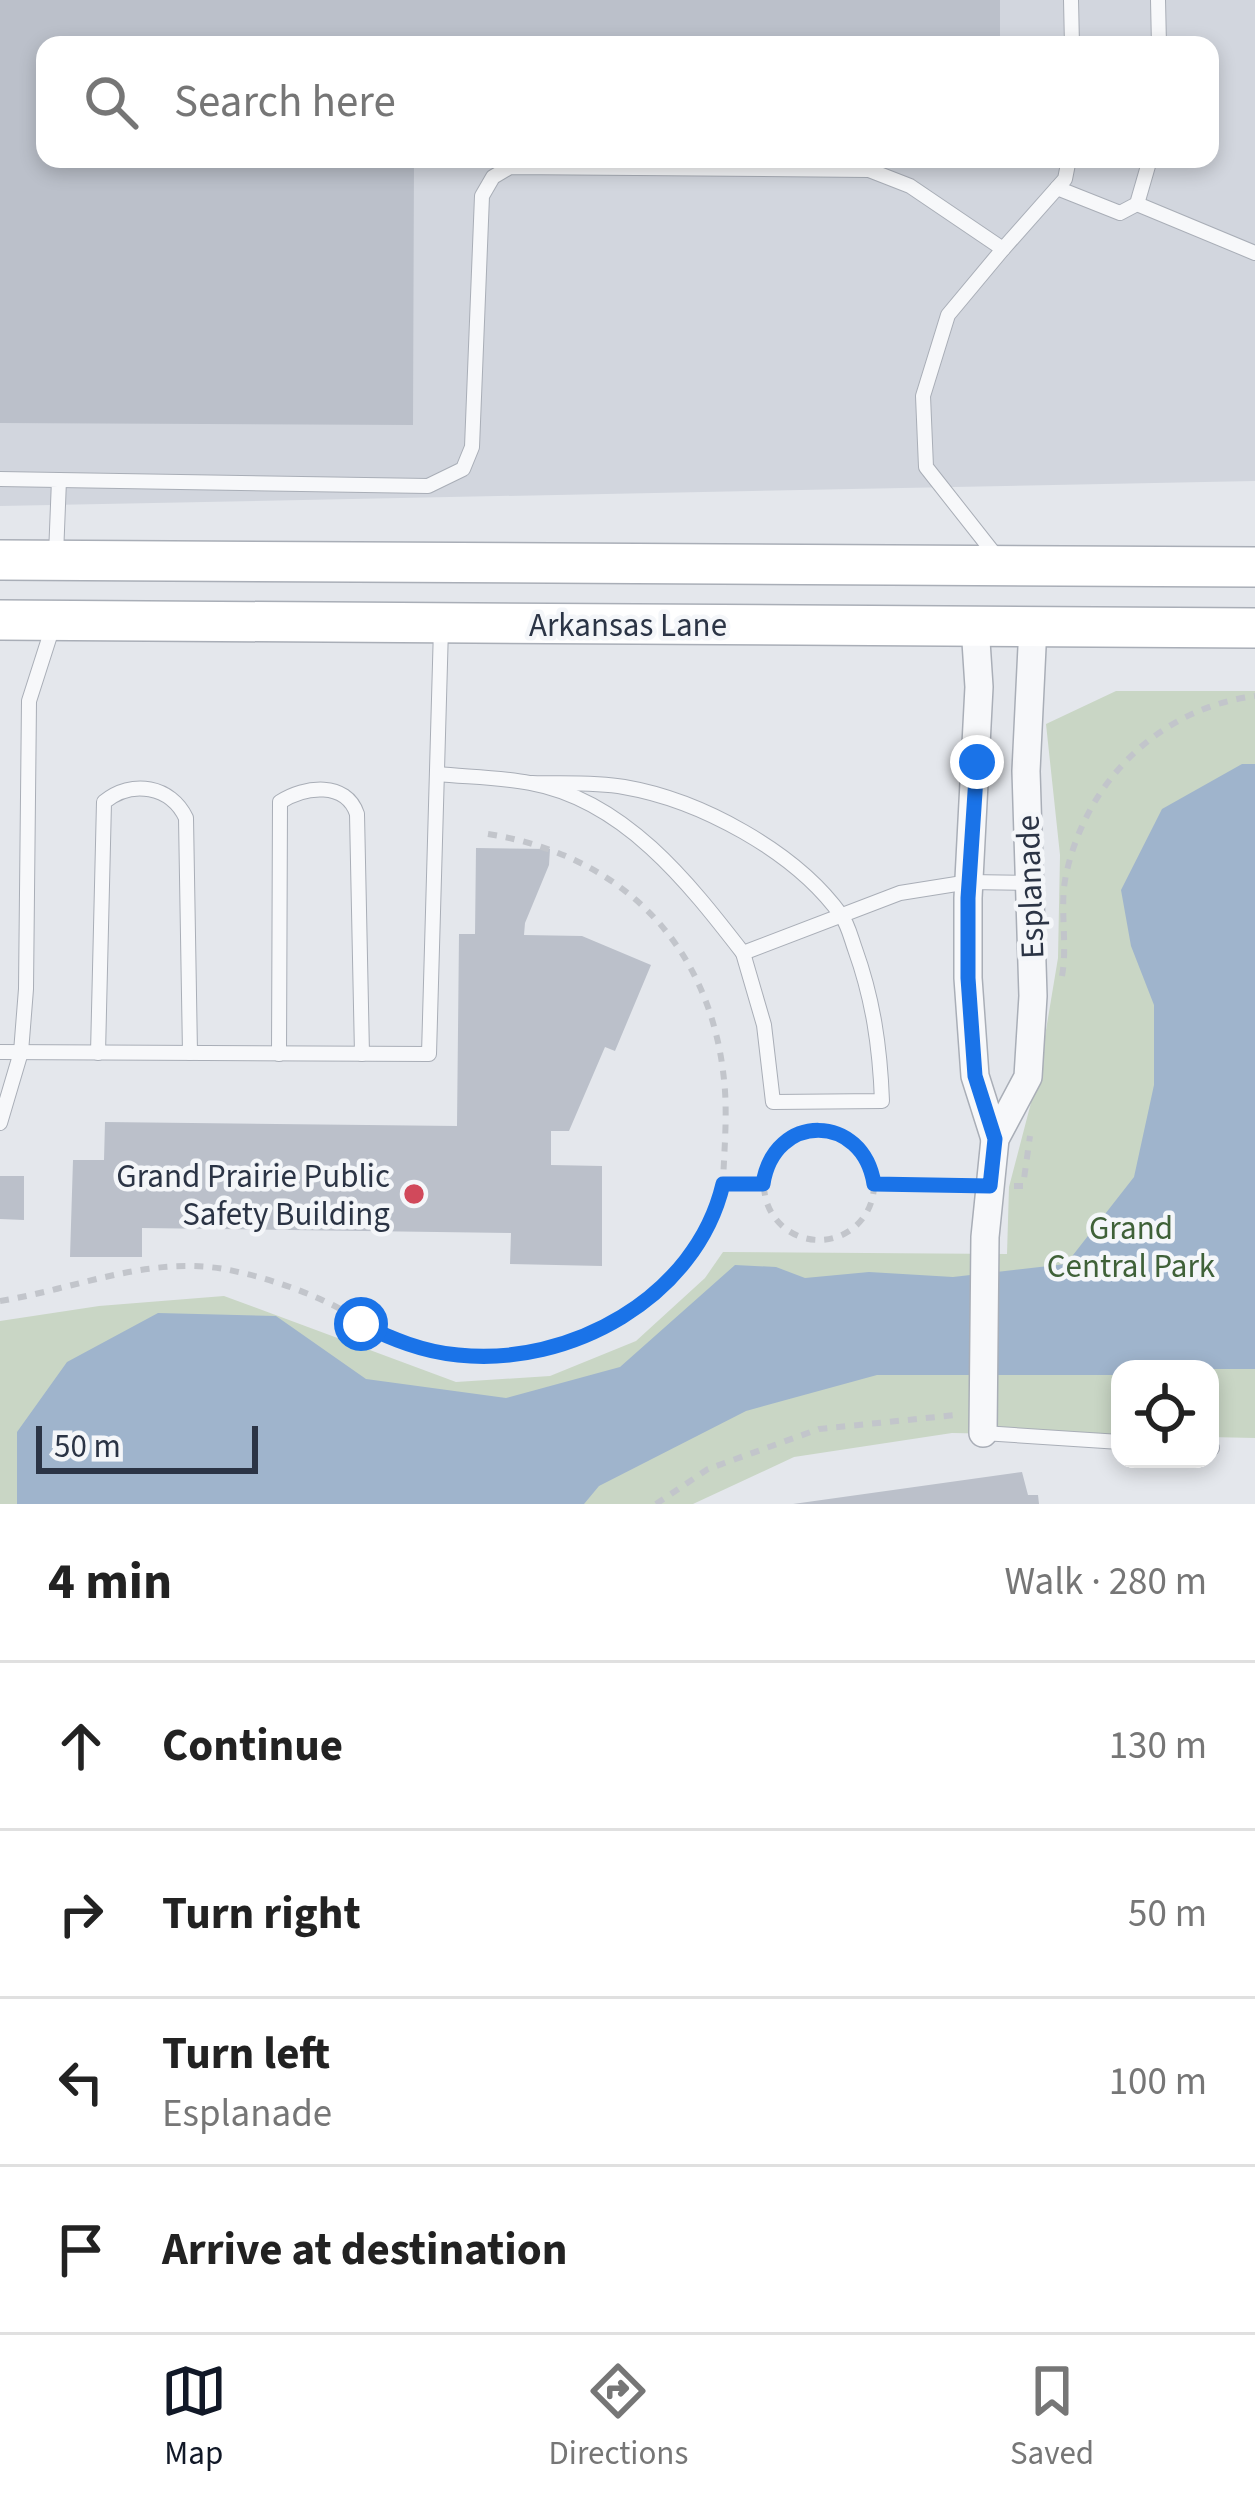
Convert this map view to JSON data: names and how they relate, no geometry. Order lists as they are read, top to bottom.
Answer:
{
  "streets": {
    "main road": ["Arkansas Lane"],
    "street": ["Esplanade"]
  },
  "crossings": [
    ["Arkansas Lane", "Esplanade"]
  ],
  "parks": ["Grand Central Park"],
  "places": ["Grand Prairie Public Safety Building"],
  "scale_bar": "50 m",
  "page": {
    "search": "Search here",
    "scale": "50 m",
    "heading": ["4 min", "Walk · 280 m"],
    "list": [
      ["Continue", "130 m"],
      ["Turn right", "50 m"],
      ["Turn left", "Esplanade", "100 m"],
      "Arrive at destination"
    ],
    "nav": ["Map", "Directions", "Saved"]
  }
}
